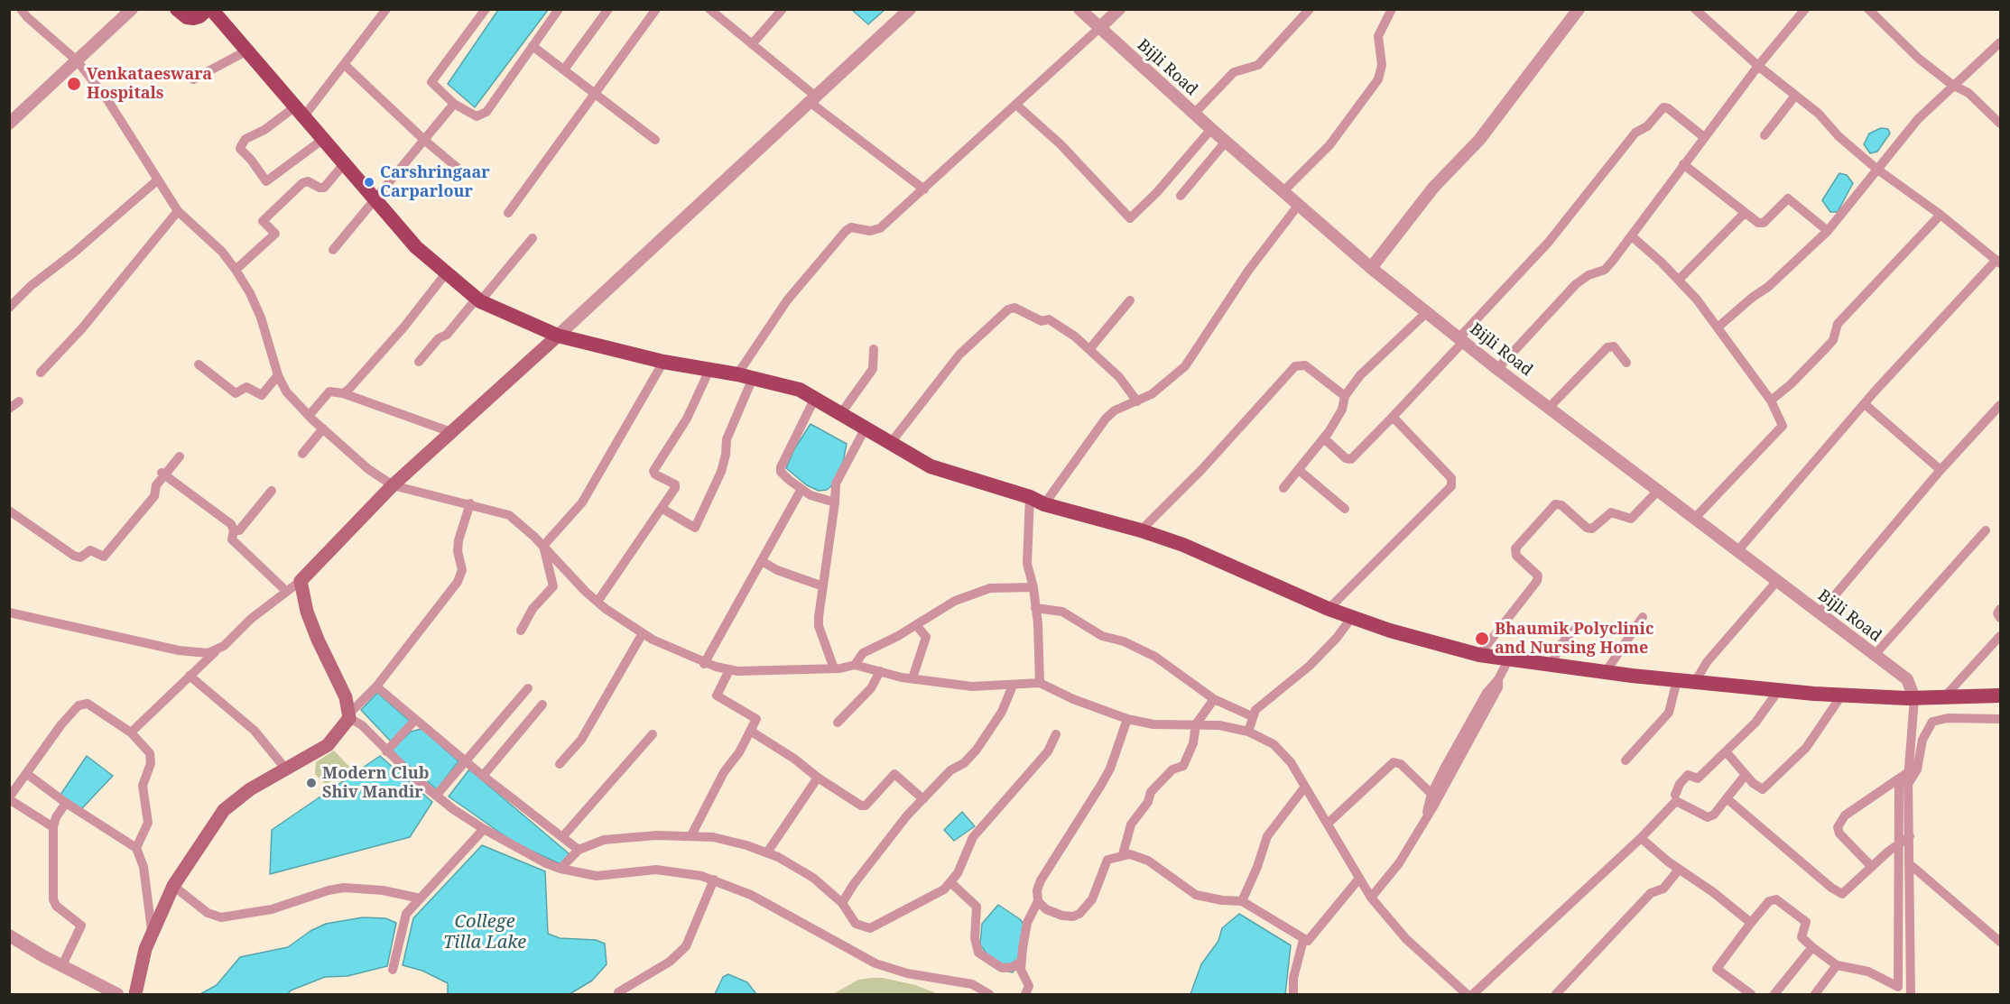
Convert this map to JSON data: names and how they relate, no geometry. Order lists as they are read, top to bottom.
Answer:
{
  "streets": {
    "street": ["Bijli Road"]
  },
  "water": ["College Tilla Lake"],
  "places": [
    "Venkataeswara Hospitals",
    "Carshringaar Carparlour",
    "Bhaumik Polyclinic and Nursing Home",
    "Modern Club Shiv Mandir"
  ]
}
